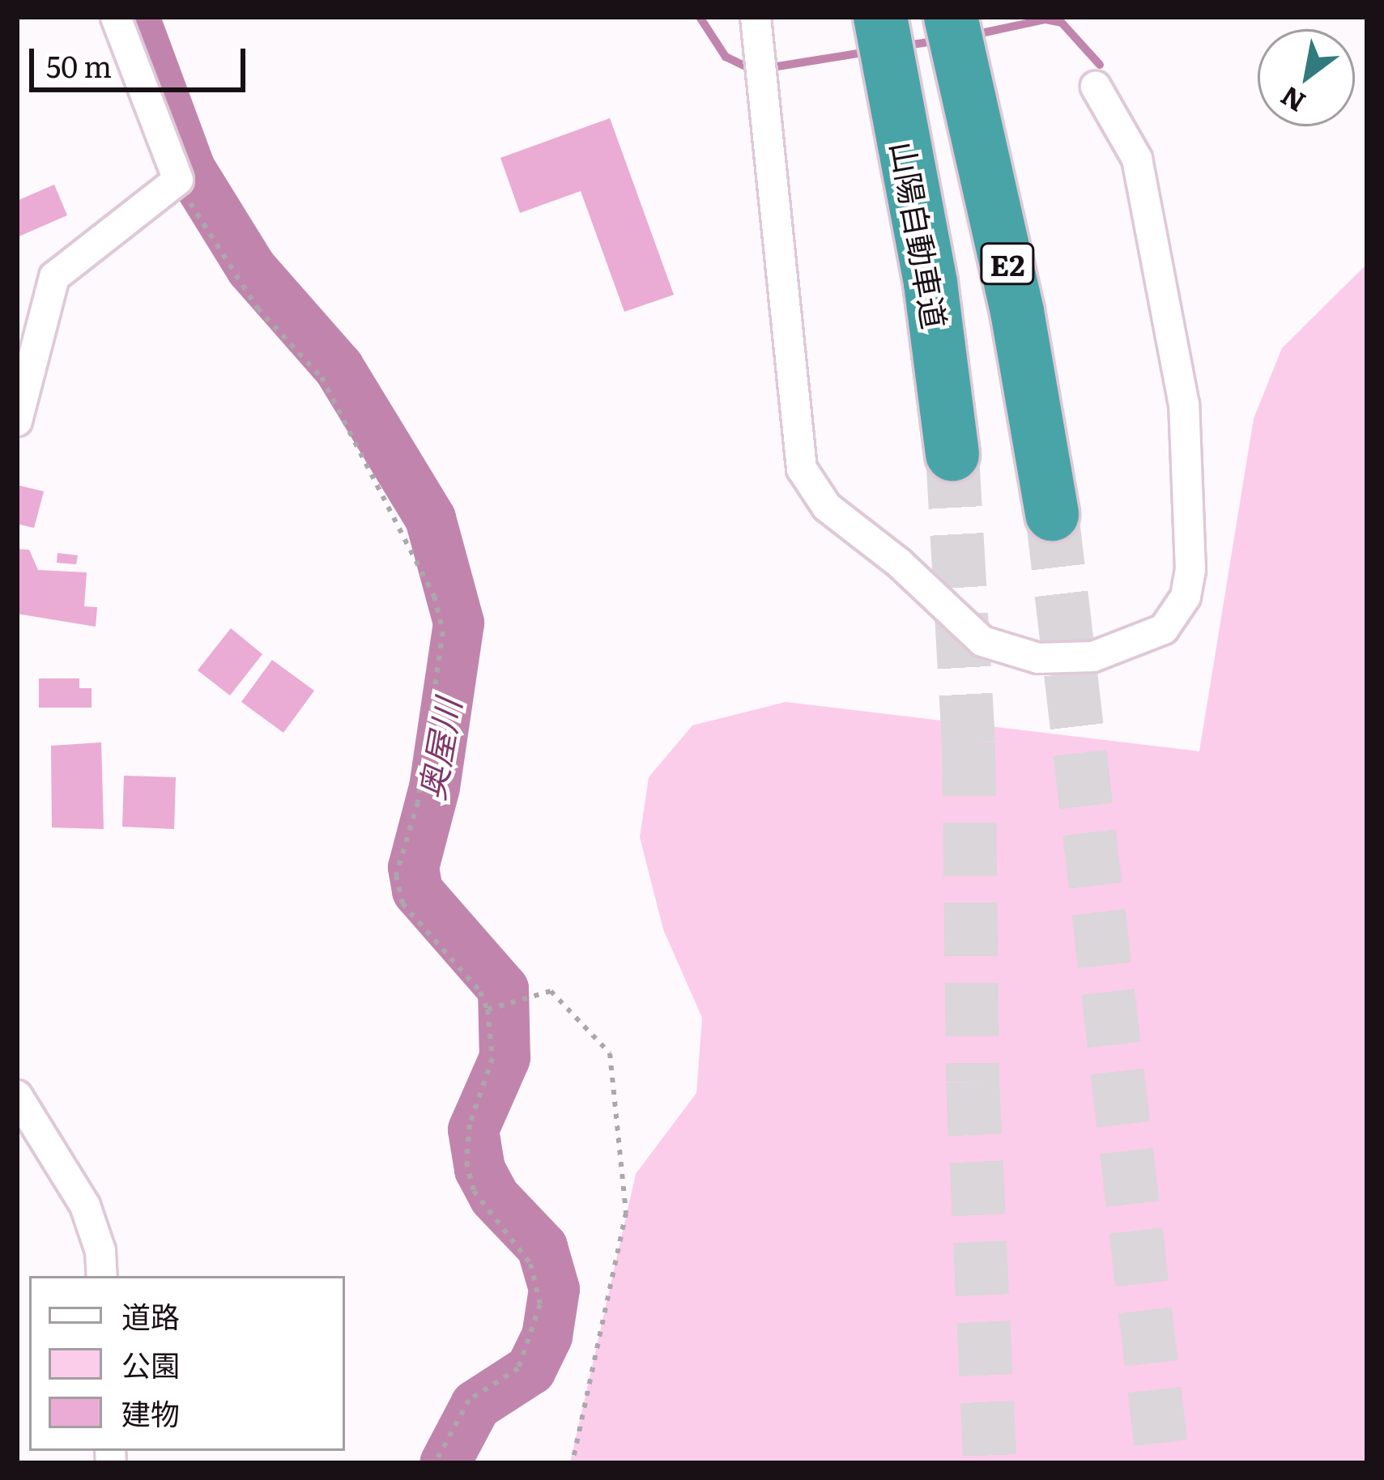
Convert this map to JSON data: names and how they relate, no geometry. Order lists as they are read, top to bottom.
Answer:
{
  "streets": {
    "highway": ["山陽自動車道", "E2"]
  },
  "water": ["奥屋川"],
  "legend": ["道路", "公園", "建物"],
  "scale_bar": "50 m",
  "north": "bottom left"
}
